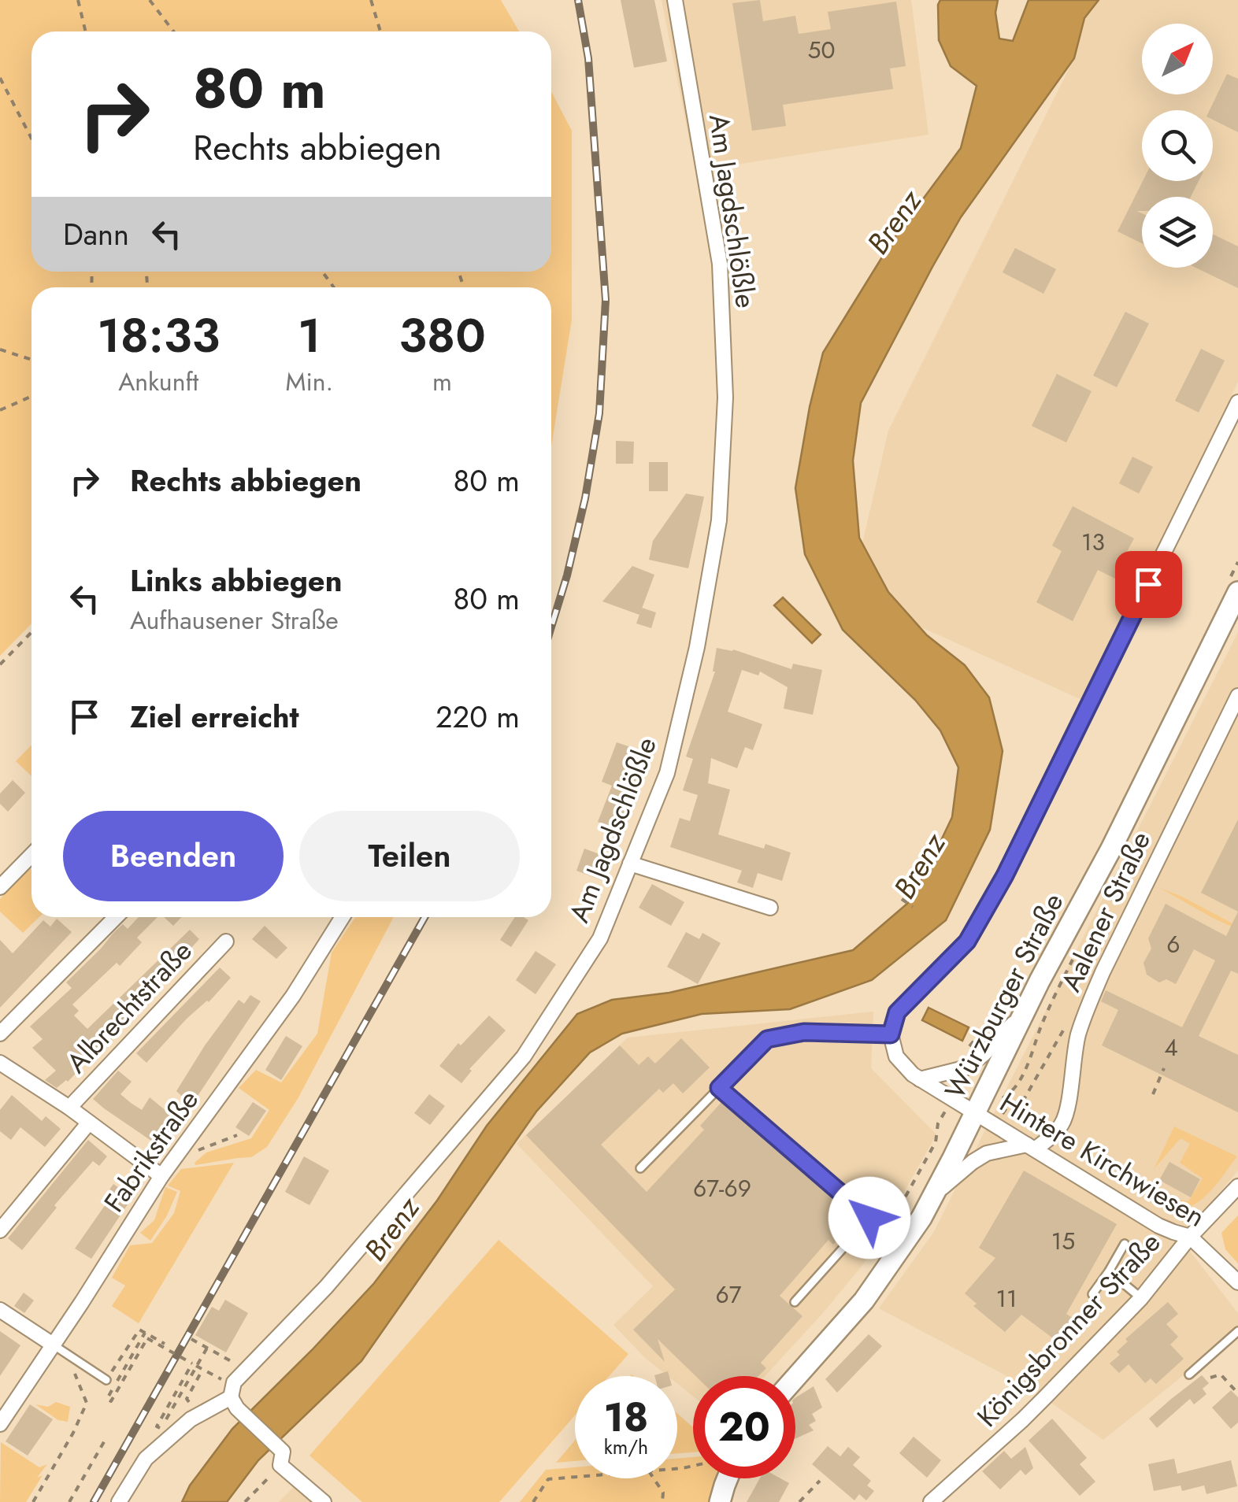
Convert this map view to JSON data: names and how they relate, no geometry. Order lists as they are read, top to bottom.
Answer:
{
  "streets": {
    "main road": ["Würzburger Straße"],
    "street": [
      "Am Jagdschlößle",
      "Aalener Straße",
      "Albrechtstraße",
      "Fabrikstraße",
      "Hintere Kirchwiesen",
      "Königsbronner Straße"
    ]
  },
  "crossings": [
    ["Aalener Straße", "Hintere Kirchwiesen"],
    ["Würzburger Straße", "Hintere Kirchwiesen"],
    ["Hintere Kirchwiesen", "Königsbronner Straße"]
  ],
  "water": ["Brenz"],
  "house_numbers": [
    "50",
    "13",
    "6",
    "4",
    "67-69",
    "15",
    "67",
    "11"
  ],
  "north": "top right",
  "page": {
    "turn": ["80 m", "Rechts abbiegen"],
    "then": "Dann",
    "eta": [
      "18:33",
      "Ankunft",
      "1",
      "Min.",
      "380",
      "m"
    ],
    "list": [
      {
        "name": "Rechts abbiegen",
        "value": "80 m"
      },
      {
        "name": "Links abbiegen",
        "note": "Aufhausener Straße",
        "value": "80 m"
      },
      {
        "name": "Ziel erreicht",
        "value": "220 m"
      }
    ],
    "buttons": ["Beenden", "Teilen"],
    "speed": "18 km/h",
    "limit": "20"
  }
}
